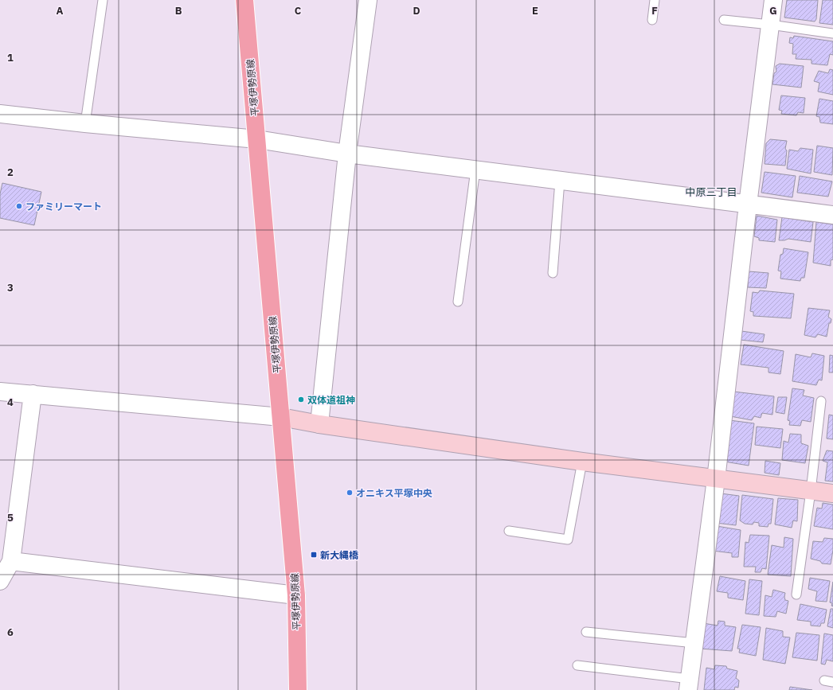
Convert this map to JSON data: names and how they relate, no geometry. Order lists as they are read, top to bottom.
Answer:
{
  "streets": {
    "main road": ["平塚伊勢原線"]
  },
  "districts": ["中原三丁目"],
  "places": {
    "other": ["ファミリーマート", "双体道祖神", "オニキス平塚中央"],
    "transit": ["新大縄橋"]
  },
  "grid": {
    "columns": [
      "A",
      "B",
      "C",
      "D",
      "E",
      "F",
      "G"
    ],
    "rows": [
      "1",
      "2",
      "3",
      "4",
      "5",
      "6"
    ]
  }
}
